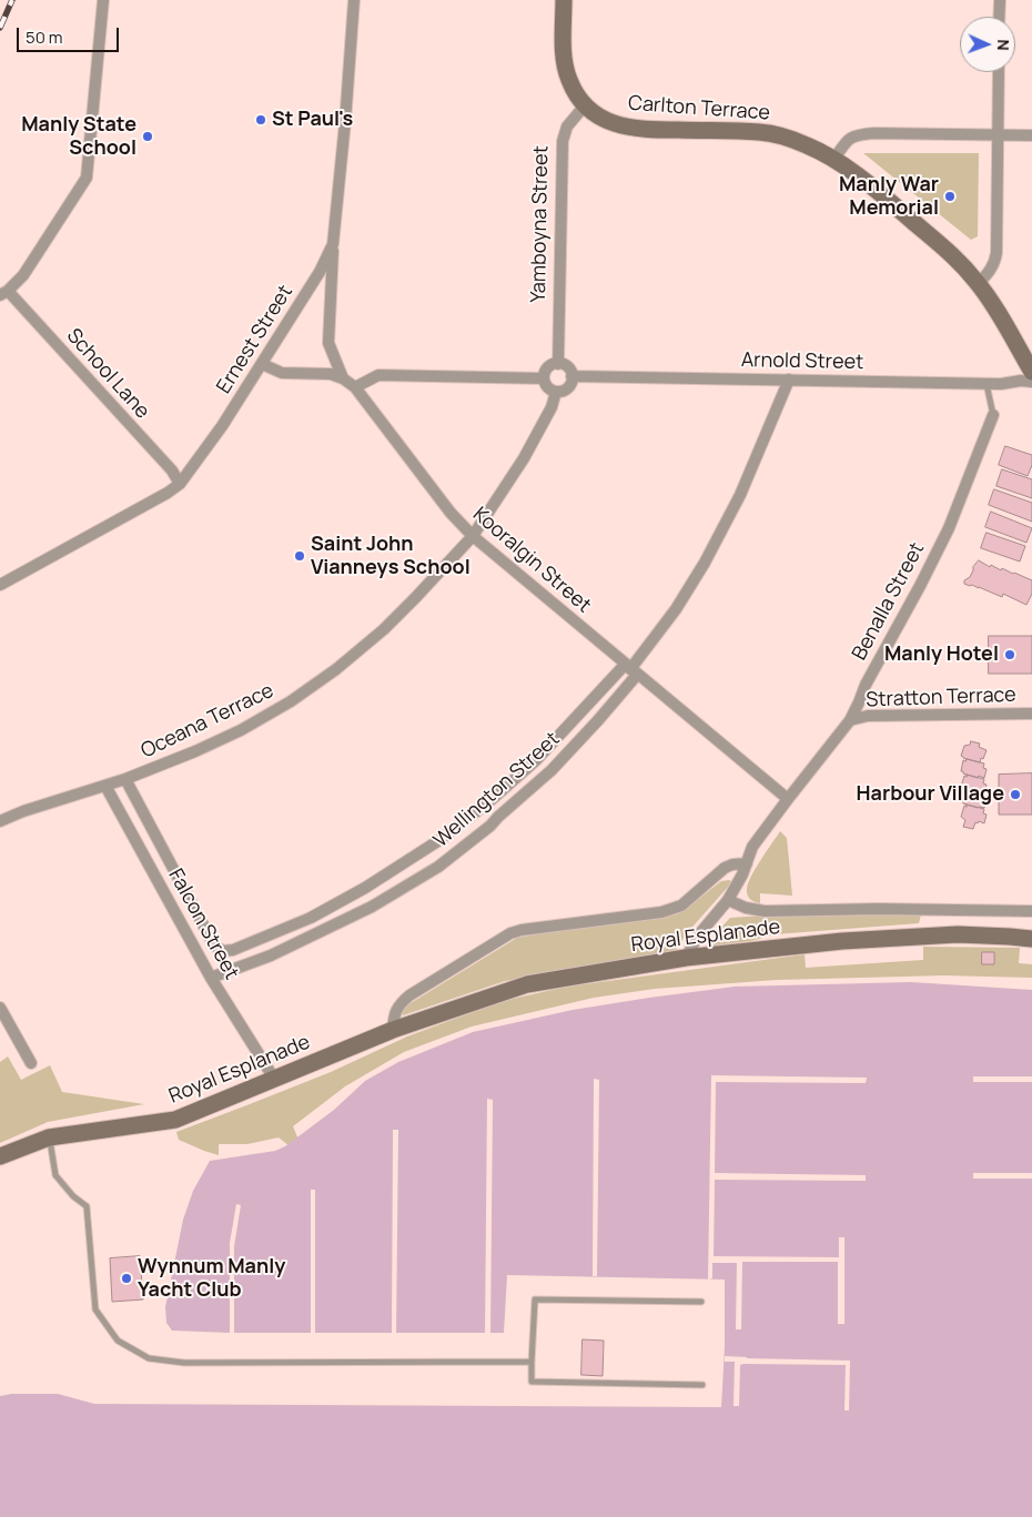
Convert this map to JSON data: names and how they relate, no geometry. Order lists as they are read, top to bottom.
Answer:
{
  "streets": {
    "street": [
      "Carlton Terrace",
      "Yamboyna Street",
      "Ernest Street",
      "Arnold Street",
      "School Lane",
      "Kooralgin Street",
      "Benalla Street",
      "Stratton Terrace",
      "Oceana Terrace",
      "Wellington Street",
      "Falcon Street",
      "Royal Esplanade"
    ]
  },
  "crossings": [
    ["Carlton Terrace", "Yamboyna Street"],
    ["Yamboyna Street", "Arnold Street"],
    ["Yamboyna Street", "Oceana Terrace"],
    ["Ernest Street", "School Lane"],
    ["Ernest Street", "Kooralgin Street"],
    ["Arnold Street", "Benalla Street"],
    ["Arnold Street", "Oceana Terrace"],
    ["Arnold Street", "Wellington Street"],
    ["Kooralgin Street", "Benalla Street"],
    ["Kooralgin Street", "Oceana Terrace"],
    ["Kooralgin Street", "Wellington Street"],
    ["Benalla Street", "Stratton Terrace"],
    ["Benalla Street", "Royal Esplanade"],
    ["Oceana Terrace", "Falcon Street"],
    ["Wellington Street", "Falcon Street"],
    ["Falcon Street", "Royal Esplanade"]
  ],
  "places": [
    "St Paul's",
    "Manly State School",
    "Manly War Memorial",
    "Saint John Vianneys School",
    "Manly Hotel",
    "Harbour Village",
    "Wynnum Manly Yacht Club"
  ],
  "scale_bar": "50 m",
  "north": "right"
}
